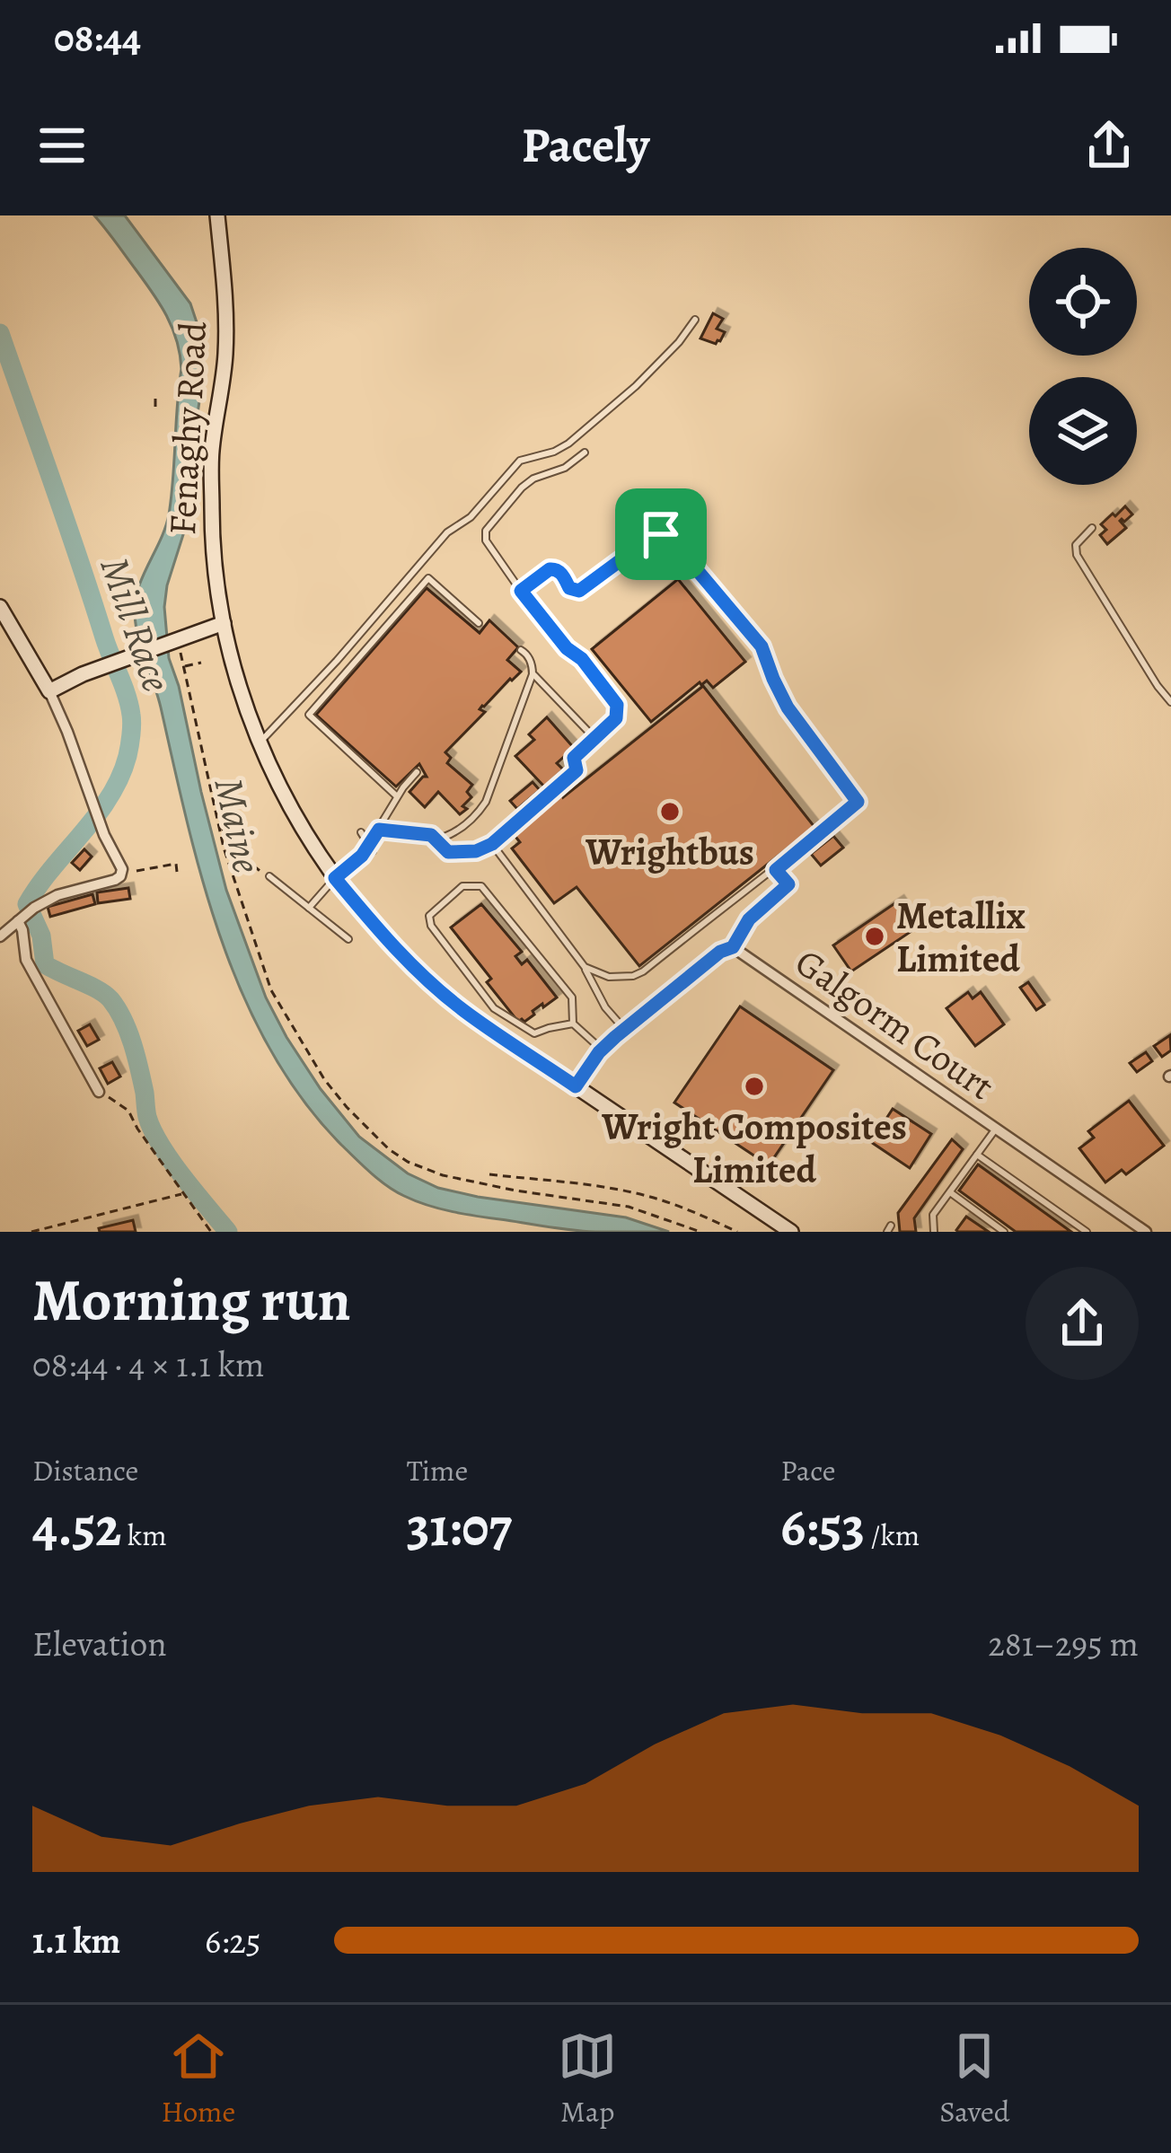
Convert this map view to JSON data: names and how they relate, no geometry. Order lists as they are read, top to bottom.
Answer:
{
  "streets": {
    "street": ["Fenaghy Road", "Galgorm Court"]
  },
  "water": ["Mill Race", "Maine"],
  "places": ["Wrightbus", "Metallix Limited", "Wright Composites Limited"],
  "page": {
    "status": "08:44",
    "header": "Pacely",
    "heading": ["Morning run", "08:44 · 4 × 1.1 km"],
    "stats": [
      ["Distance", "4.52 km"],
      ["Time", "31:07"],
      ["Pace", "6:53 /km"]
    ],
    "chart": ["Elevation", "281–295 m"],
    "list": [
      {
        "name": "1.1 km",
        "note": "6:25"
      }
    ],
    "tabs": ["Home", "Map", "Saved"]
  }
}
